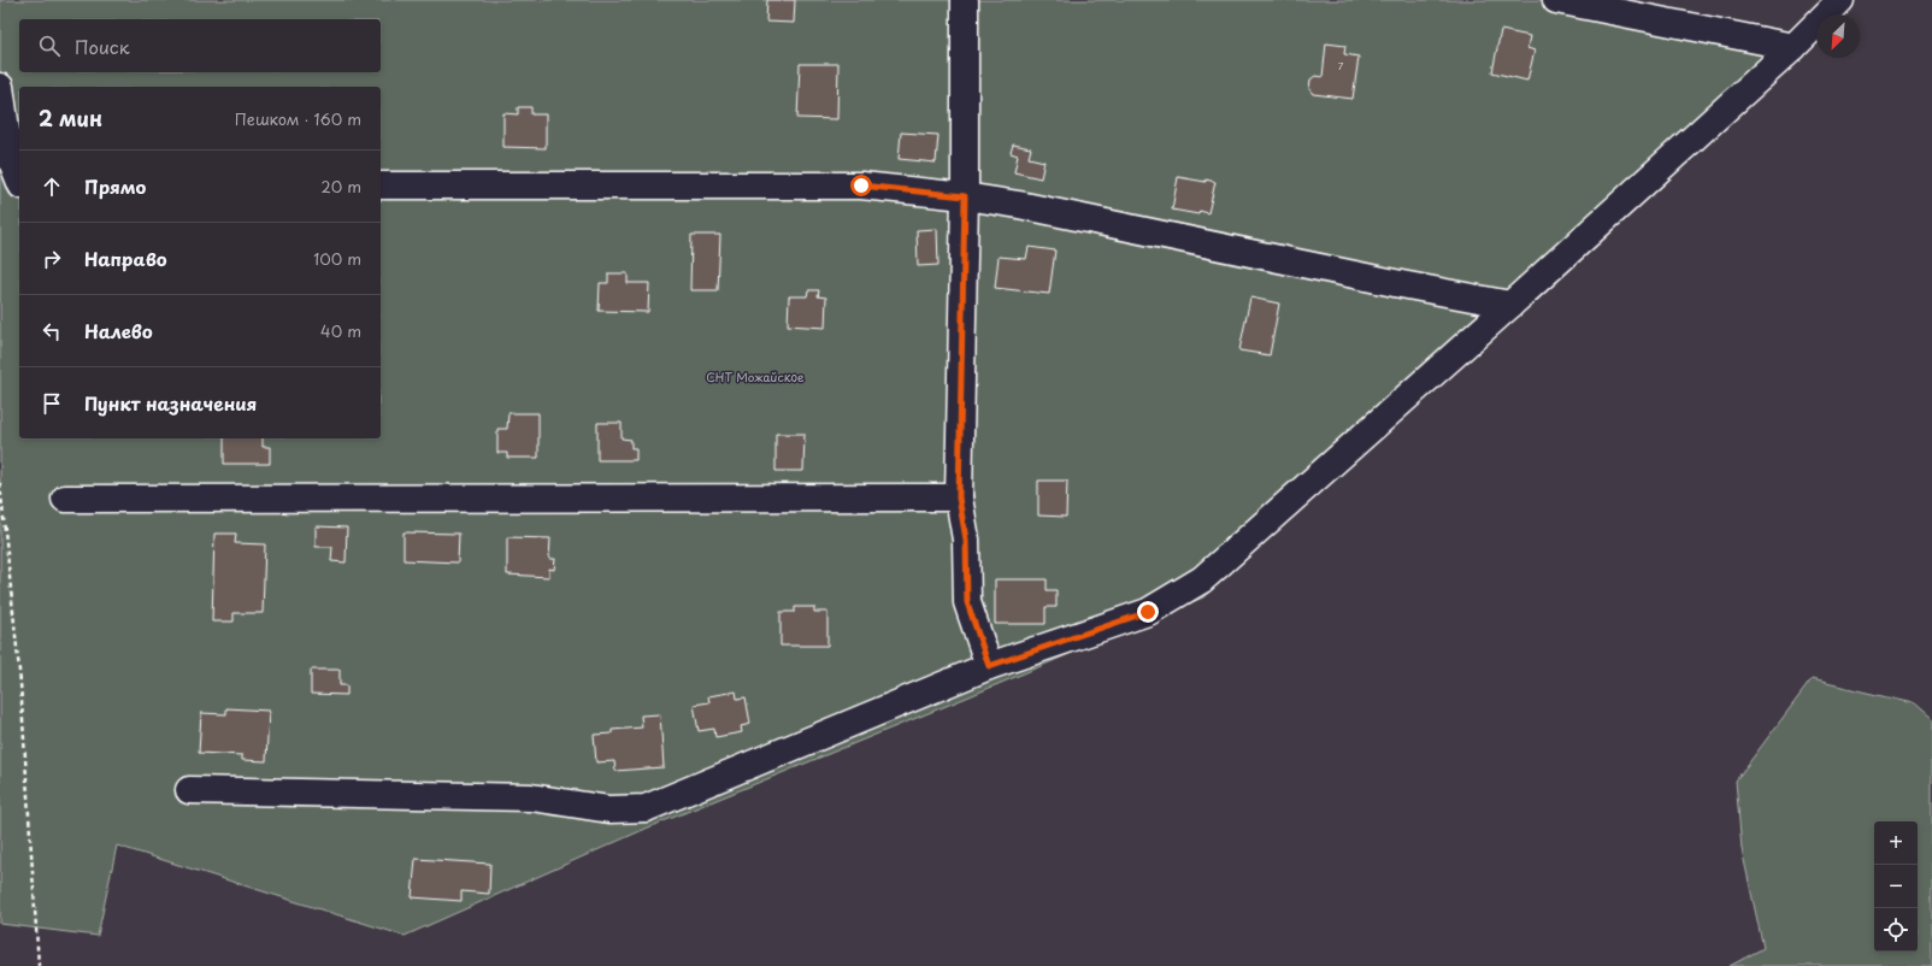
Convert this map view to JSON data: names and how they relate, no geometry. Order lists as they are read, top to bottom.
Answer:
{
  "parks": ["СНТ Можайское"],
  "house_numbers": ["7"],
  "north": "bottom left",
  "page": {
    "search": "Поиск",
    "heading": ["2 мин", "Пешком · 160 m"],
    "list": [
      ["Прямо", "20 m"],
      ["Направо", "100 m"],
      ["Налево", "40 m"],
      "Пункт назначения"
    ],
    "map_buttons": ["+", "−"]
  }
}
